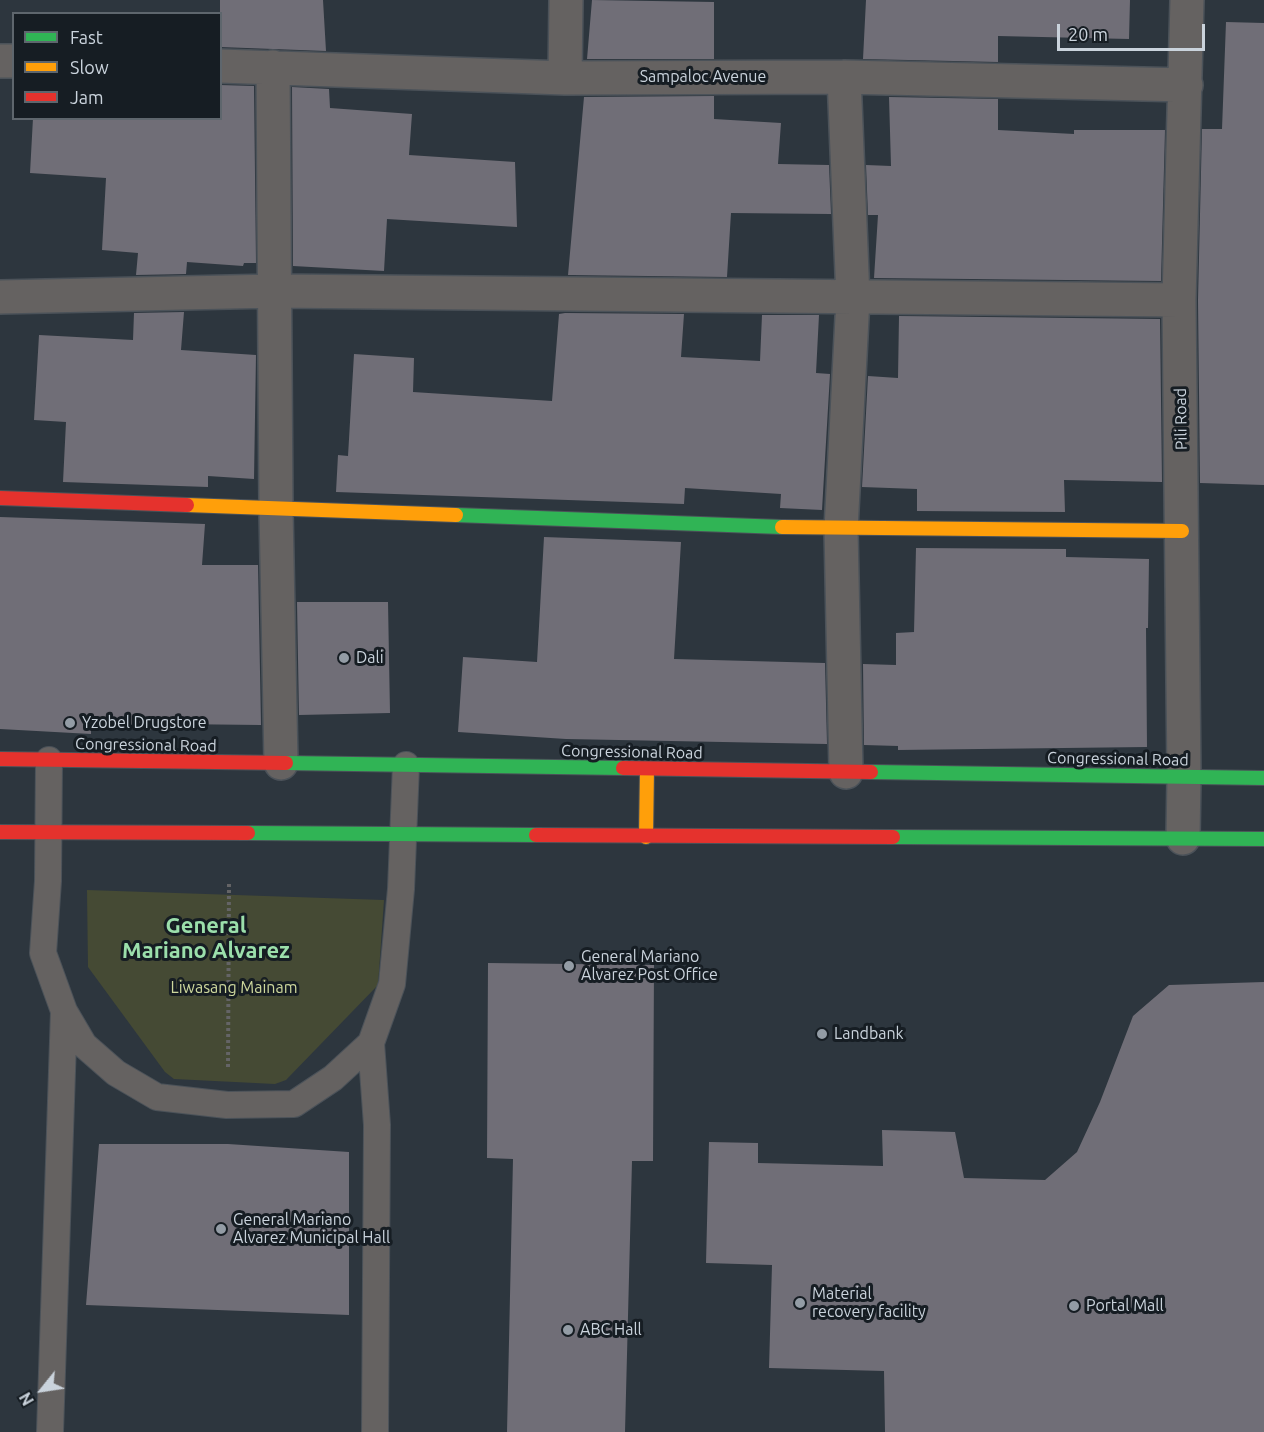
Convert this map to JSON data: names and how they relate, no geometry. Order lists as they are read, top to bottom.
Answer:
{
  "streets": {
    "main road": ["Congressional Road"],
    "street": ["Sampaloc Avenue", "Pili Road"]
  },
  "crossings": [
    ["Sampaloc Avenue", "Pili Road"],
    ["Pili Road", "Congressional Road"]
  ],
  "districts": ["General Mariano Alvarez"],
  "parks": ["Liwasang Mainam"],
  "places": [
    "Dali",
    "Yzobel Drugstore",
    "General Mariano Alvarez Post Office",
    "Landbank",
    "General Mariano Alvarez Municipal Hall",
    "Material recovery facility",
    "Portal Mall",
    "ABC Hall"
  ],
  "legend": ["Fast", "Slow", "Jam"],
  "scale_bar": "20 m",
  "north": "bottom left"
}
